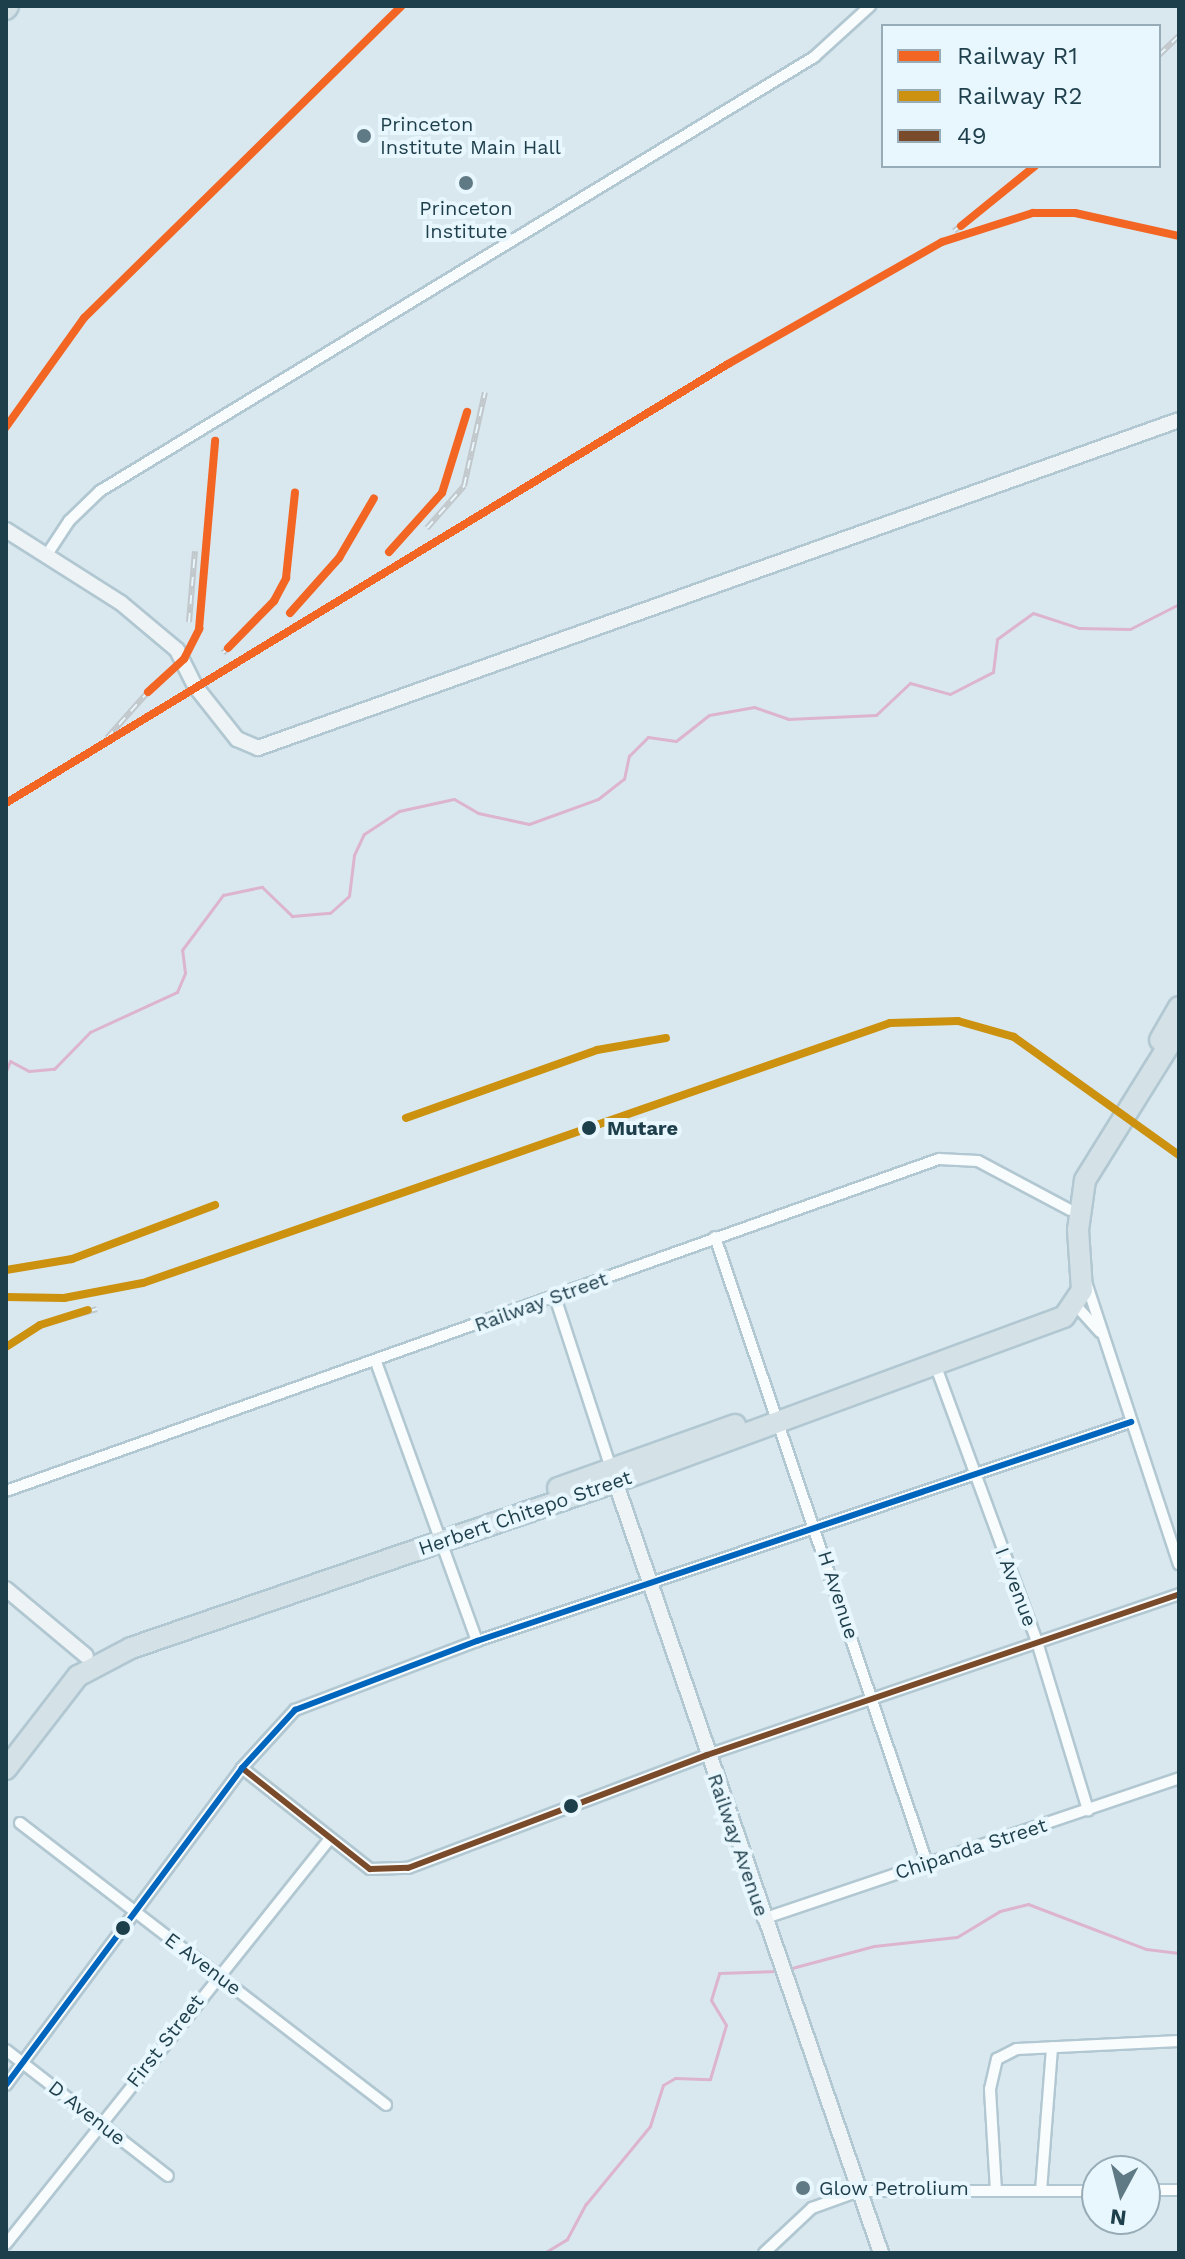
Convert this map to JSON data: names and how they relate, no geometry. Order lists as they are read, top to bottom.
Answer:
{
  "streets": {
    "highway": ["Herbert Chitepo Street"],
    "street": [
      "Railway Street",
      "I Avenue",
      "H Avenue",
      "Railway Avenue",
      "Chipanda Street",
      "E Avenue",
      "First Street",
      "D Avenue"
    ]
  },
  "crossings": [
    ["Railway Street", "H Avenue"],
    ["Railway Street", "Railway Avenue"],
    ["Herbert Chitepo Street", "I Avenue"],
    ["Herbert Chitepo Street", "H Avenue"],
    ["Herbert Chitepo Street", "Railway Avenue"],
    ["I Avenue", "Chipanda Street"],
    ["H Avenue", "Chipanda Street"],
    ["Railway Avenue", "Chipanda Street"],
    ["E Avenue", "First Street"],
    ["First Street", "D Avenue"]
  ],
  "places": [
    "Princeton Institute Main Hall",
    "Princeton Institute",
    "Mutare",
    "Glow Petrolium"
  ],
  "lines": ["rail line R1", "rail line R2", "transit line 49"],
  "legend": ["Railway R1", "Railway R2", "49"],
  "north": "bottom"
}
